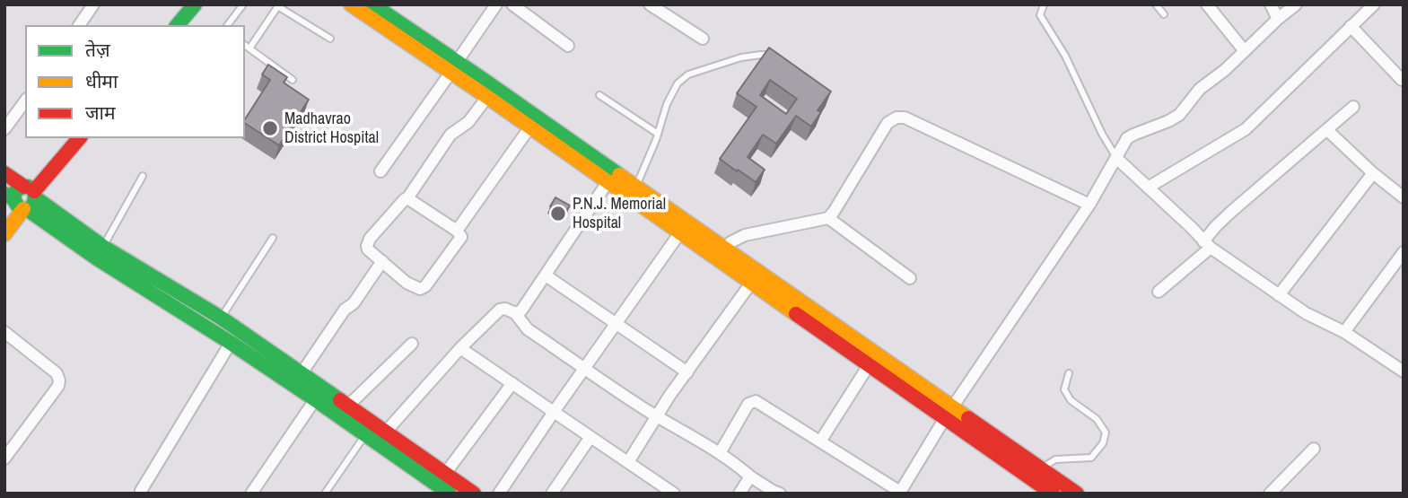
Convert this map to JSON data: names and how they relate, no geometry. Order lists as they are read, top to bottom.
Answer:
{
  "places": ["Madhavrao District Hospital", "P.N.J. Memorial Hospital"],
  "legend": ["तेज़", "धीमा", "जाम"]
}
